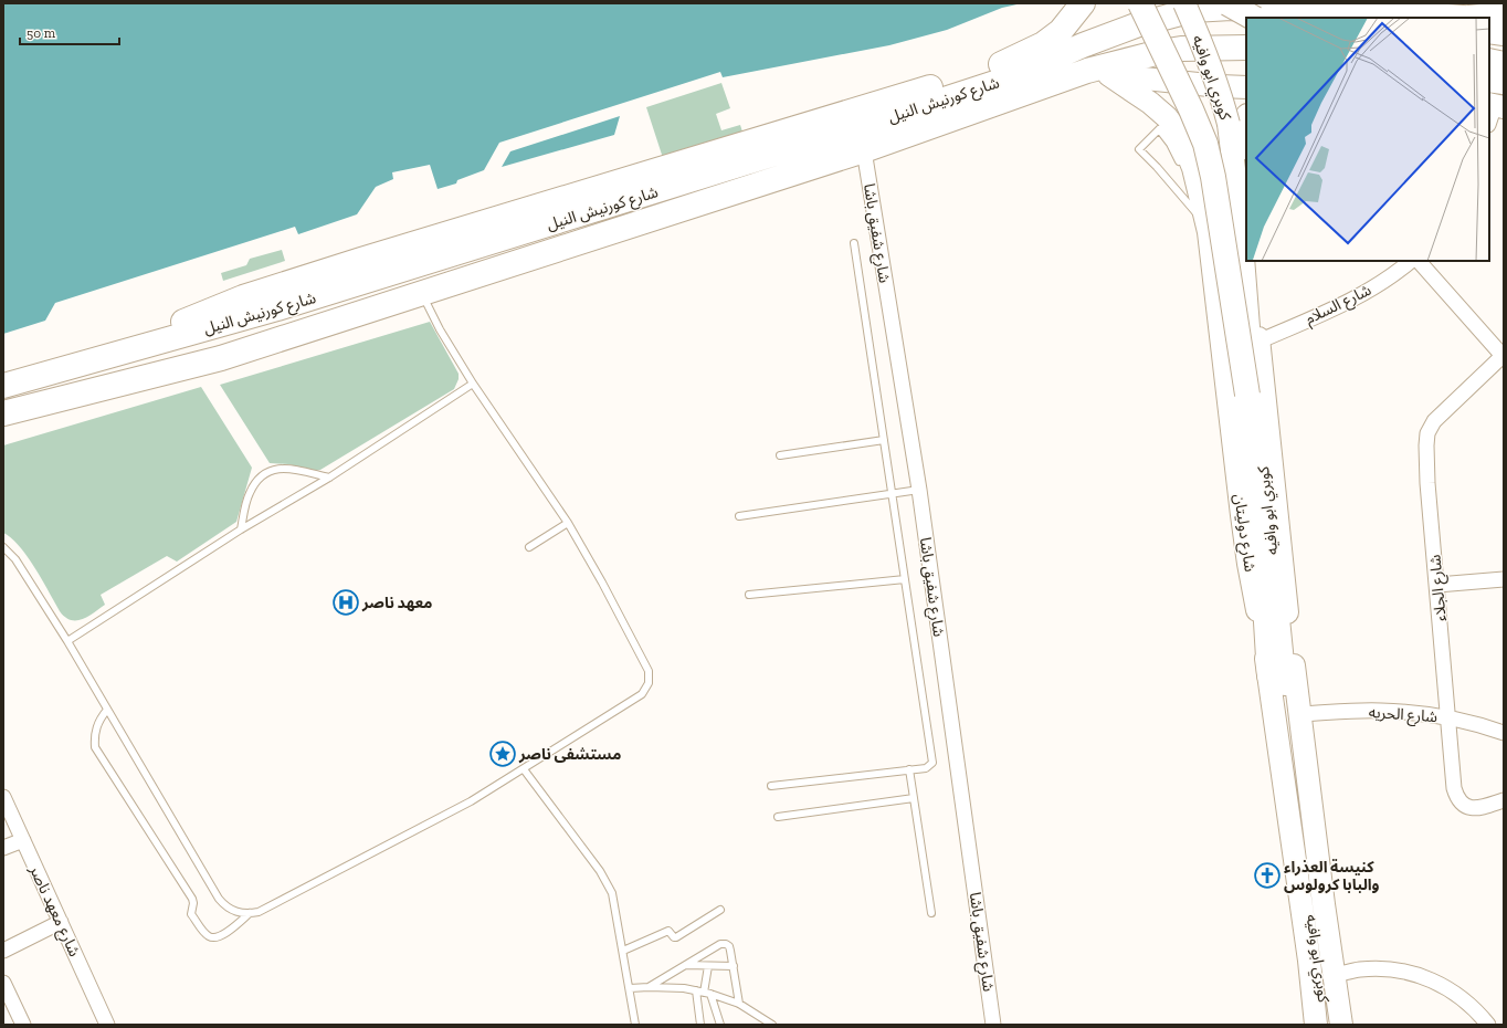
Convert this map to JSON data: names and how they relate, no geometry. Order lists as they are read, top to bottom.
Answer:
{
  "streets": {
    "highway": ["شارع كورنيش النيل"],
    "main road": ["كوبري ابو وافيه", "شارع دوليتان"],
    "street": [
      "شارع شفيق باشا",
      "شارع السلام",
      "شارع الجلاء",
      "شارع الحريه",
      "شارع معهد ناصر"
    ]
  },
  "crossings": [
    ["كوبري ابو وافيه", "شارع كورنيش النيل"],
    ["شارع كورنيش النيل", "شارع شفيق باشا"],
    ["شارع كورنيش النيل", "شارع دوليتان"],
    ["شارع السلام", "شارع دوليتان"],
    ["شارع دوليتان", "شارع الحريه"],
    ["شارع الجلاء", "شارع الحريه"]
  ],
  "places": {
    "hospital": ["معهد ناصر"],
    "place": ["مستشفى ناصر"],
    "church": ["كنيسة العذراء والبابا كرولوس"]
  },
  "scale_bar": "50 m"
}
